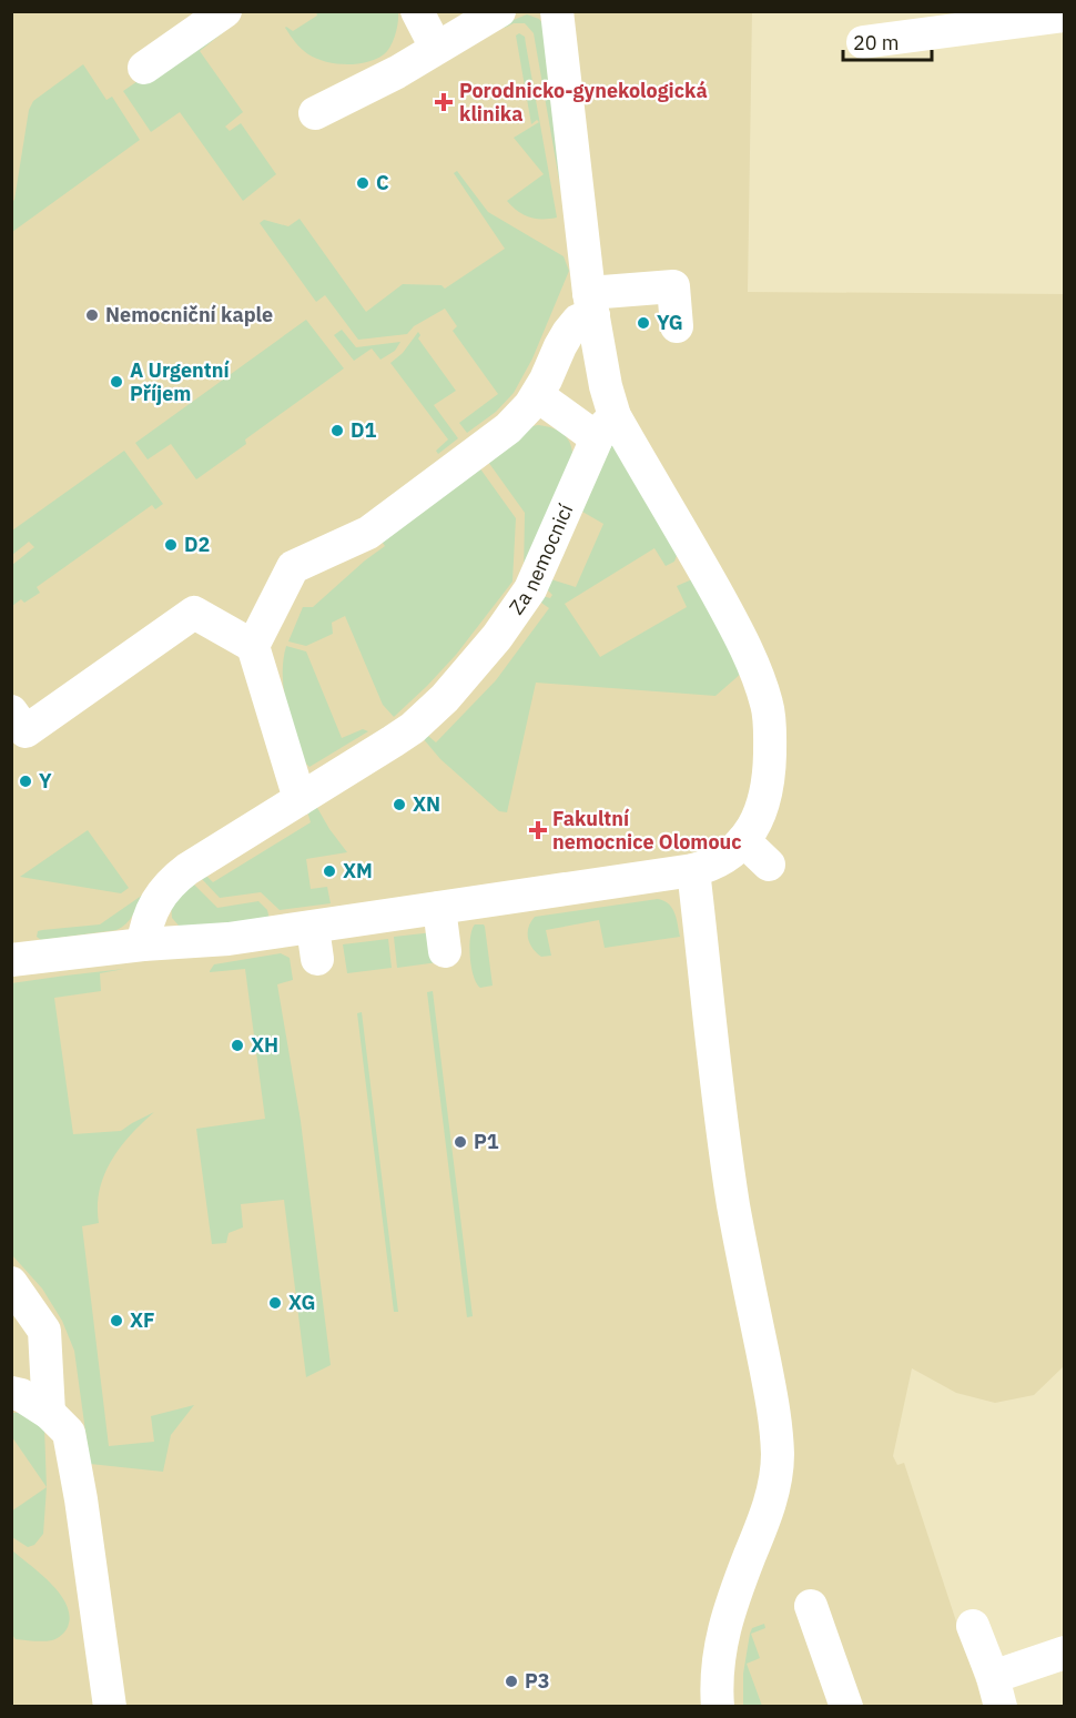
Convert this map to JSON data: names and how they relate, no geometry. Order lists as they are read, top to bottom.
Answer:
{
  "streets": {
    "street": ["Za nemocnicí"]
  },
  "places": {
    "health": ["Porodnicko-gynekologická klinika", "Fakultní nemocnice Olomouc"],
    "other": [
      "C",
      "Nemocniční kaple",
      "YG",
      "A Urgentní Příjem",
      "D1",
      "D2",
      "Y",
      "XN",
      "XM",
      "XH",
      "P1",
      "XG",
      "XF",
      "P3"
    ]
  },
  "scale_bar": "20 m"
}
